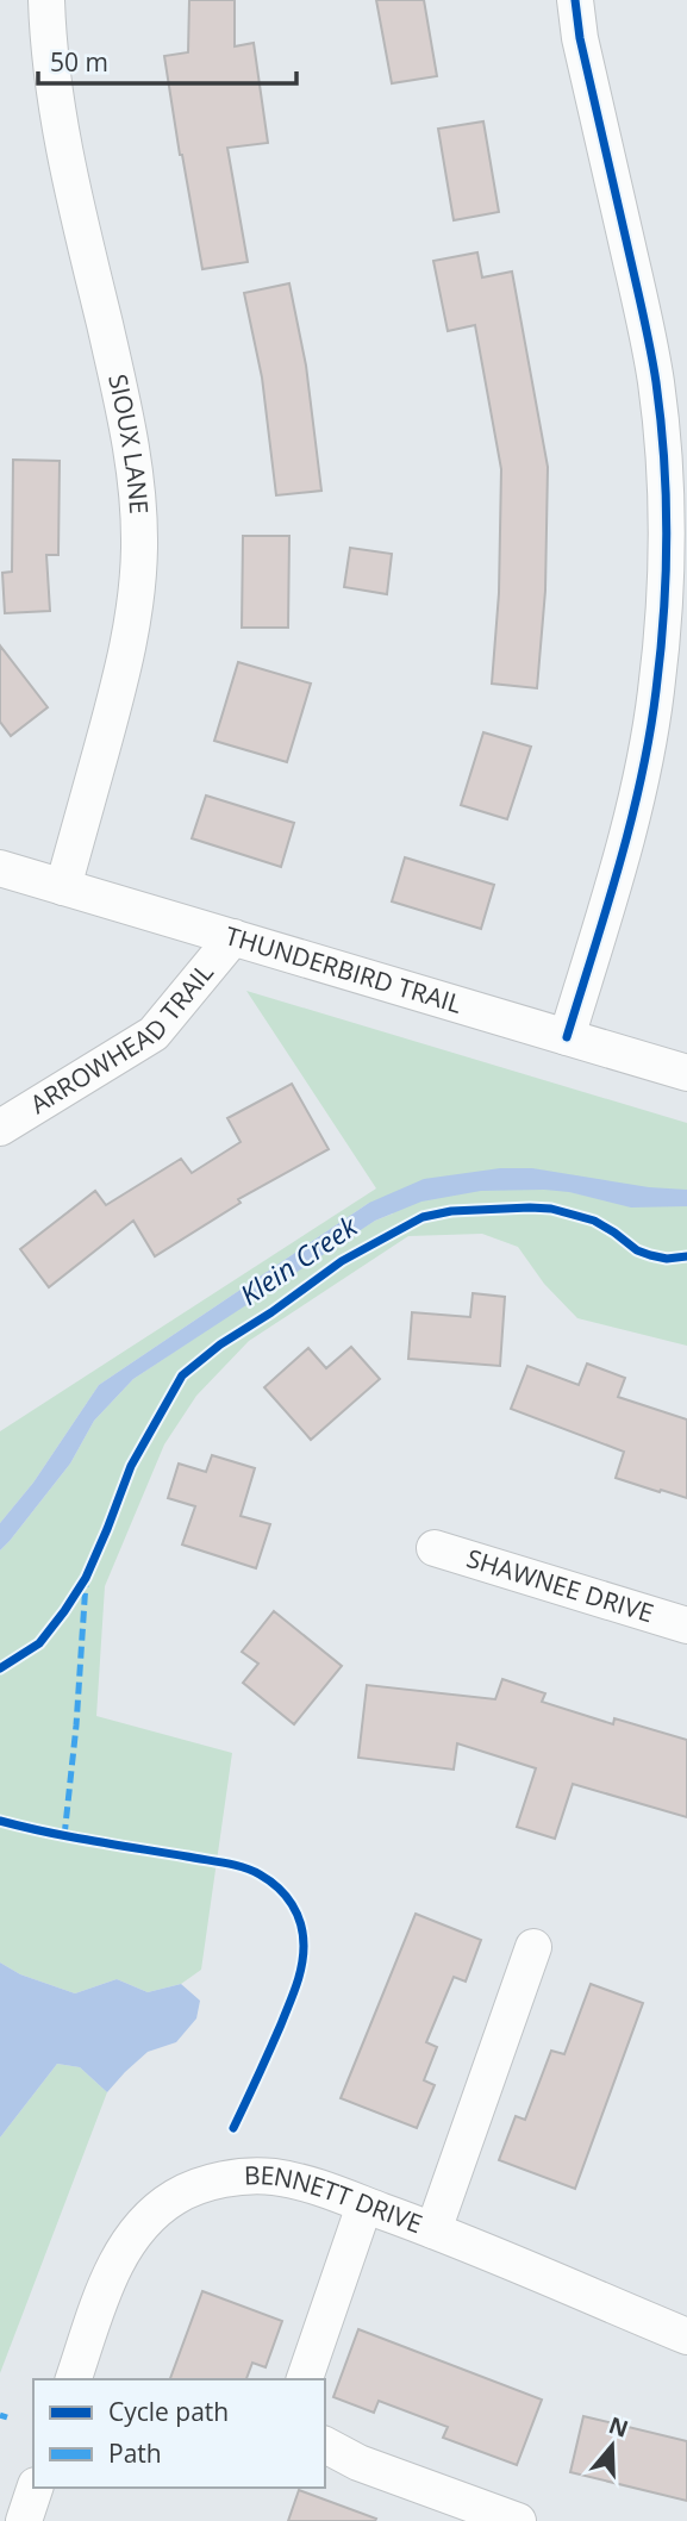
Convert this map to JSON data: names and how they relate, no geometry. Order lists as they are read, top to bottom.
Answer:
{
  "streets": {
    "street": [
      "SIOUX LANE",
      "THUNDERBIRD TRAIL",
      "ARROWHEAD TRAIL",
      "SHAWNEE DRIVE",
      "BENNETT DRIVE"
    ]
  },
  "crossings": [
    ["SIOUX LANE", "THUNDERBIRD TRAIL"],
    ["THUNDERBIRD TRAIL", "ARROWHEAD TRAIL"]
  ],
  "water": ["Klein Creek"],
  "legend": ["Cycle path", "Path"],
  "scale_bar": "50 m",
  "north": "top"
}
